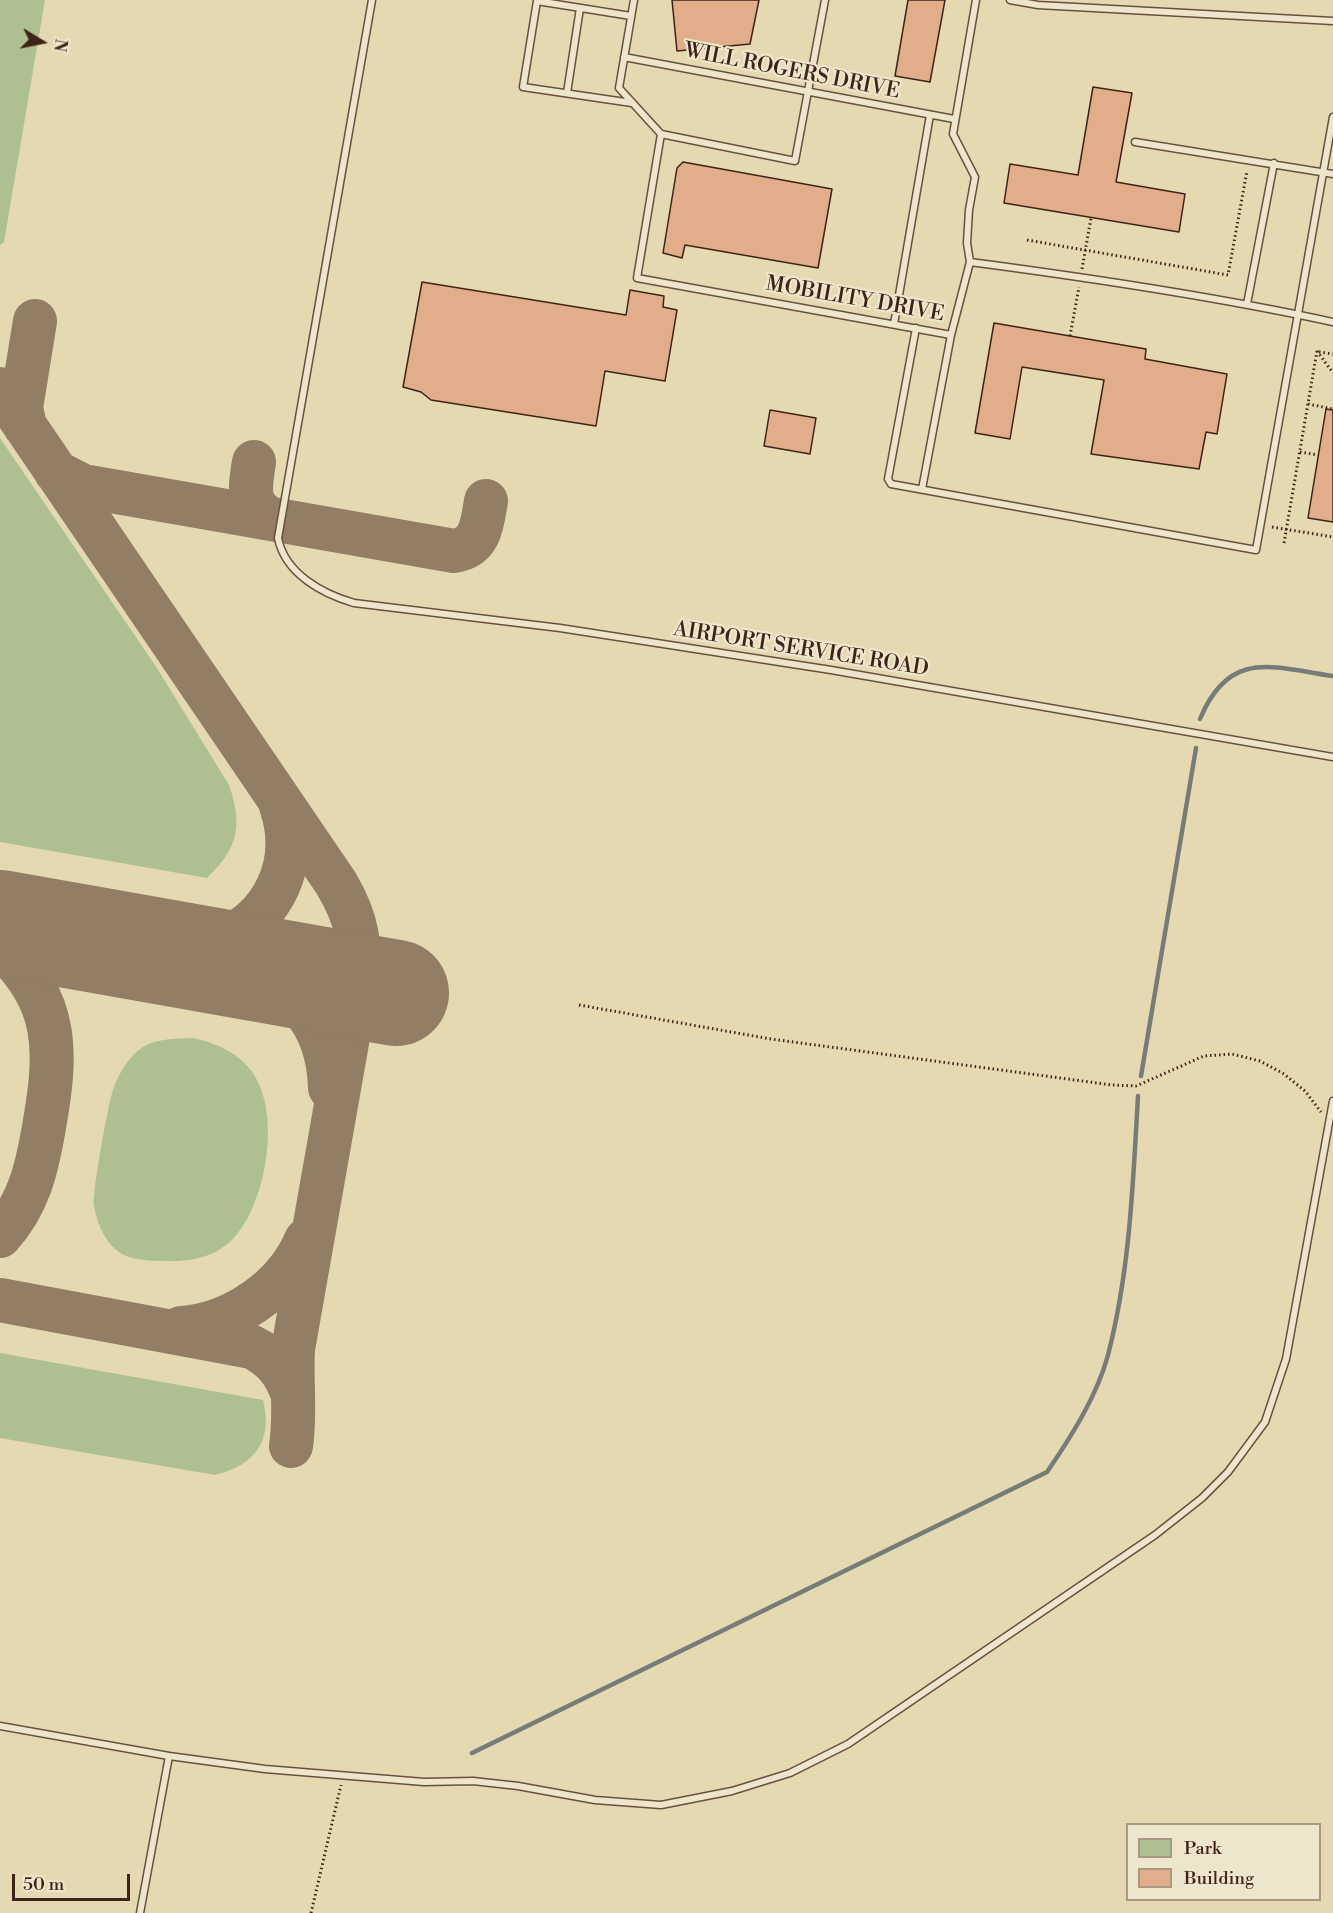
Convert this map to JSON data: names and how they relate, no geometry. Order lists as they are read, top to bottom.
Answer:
{
  "streets": {
    "lane": ["WILL ROGERS DRIVE", "MOBILITY DRIVE", "AIRPORT SERVICE ROAD"]
  },
  "crossings": [
    ["WILL ROGERS DRIVE", "MOBILITY DRIVE"]
  ],
  "legend": ["Park", "Building"],
  "scale_bar": "50 m",
  "north": "right"
}
